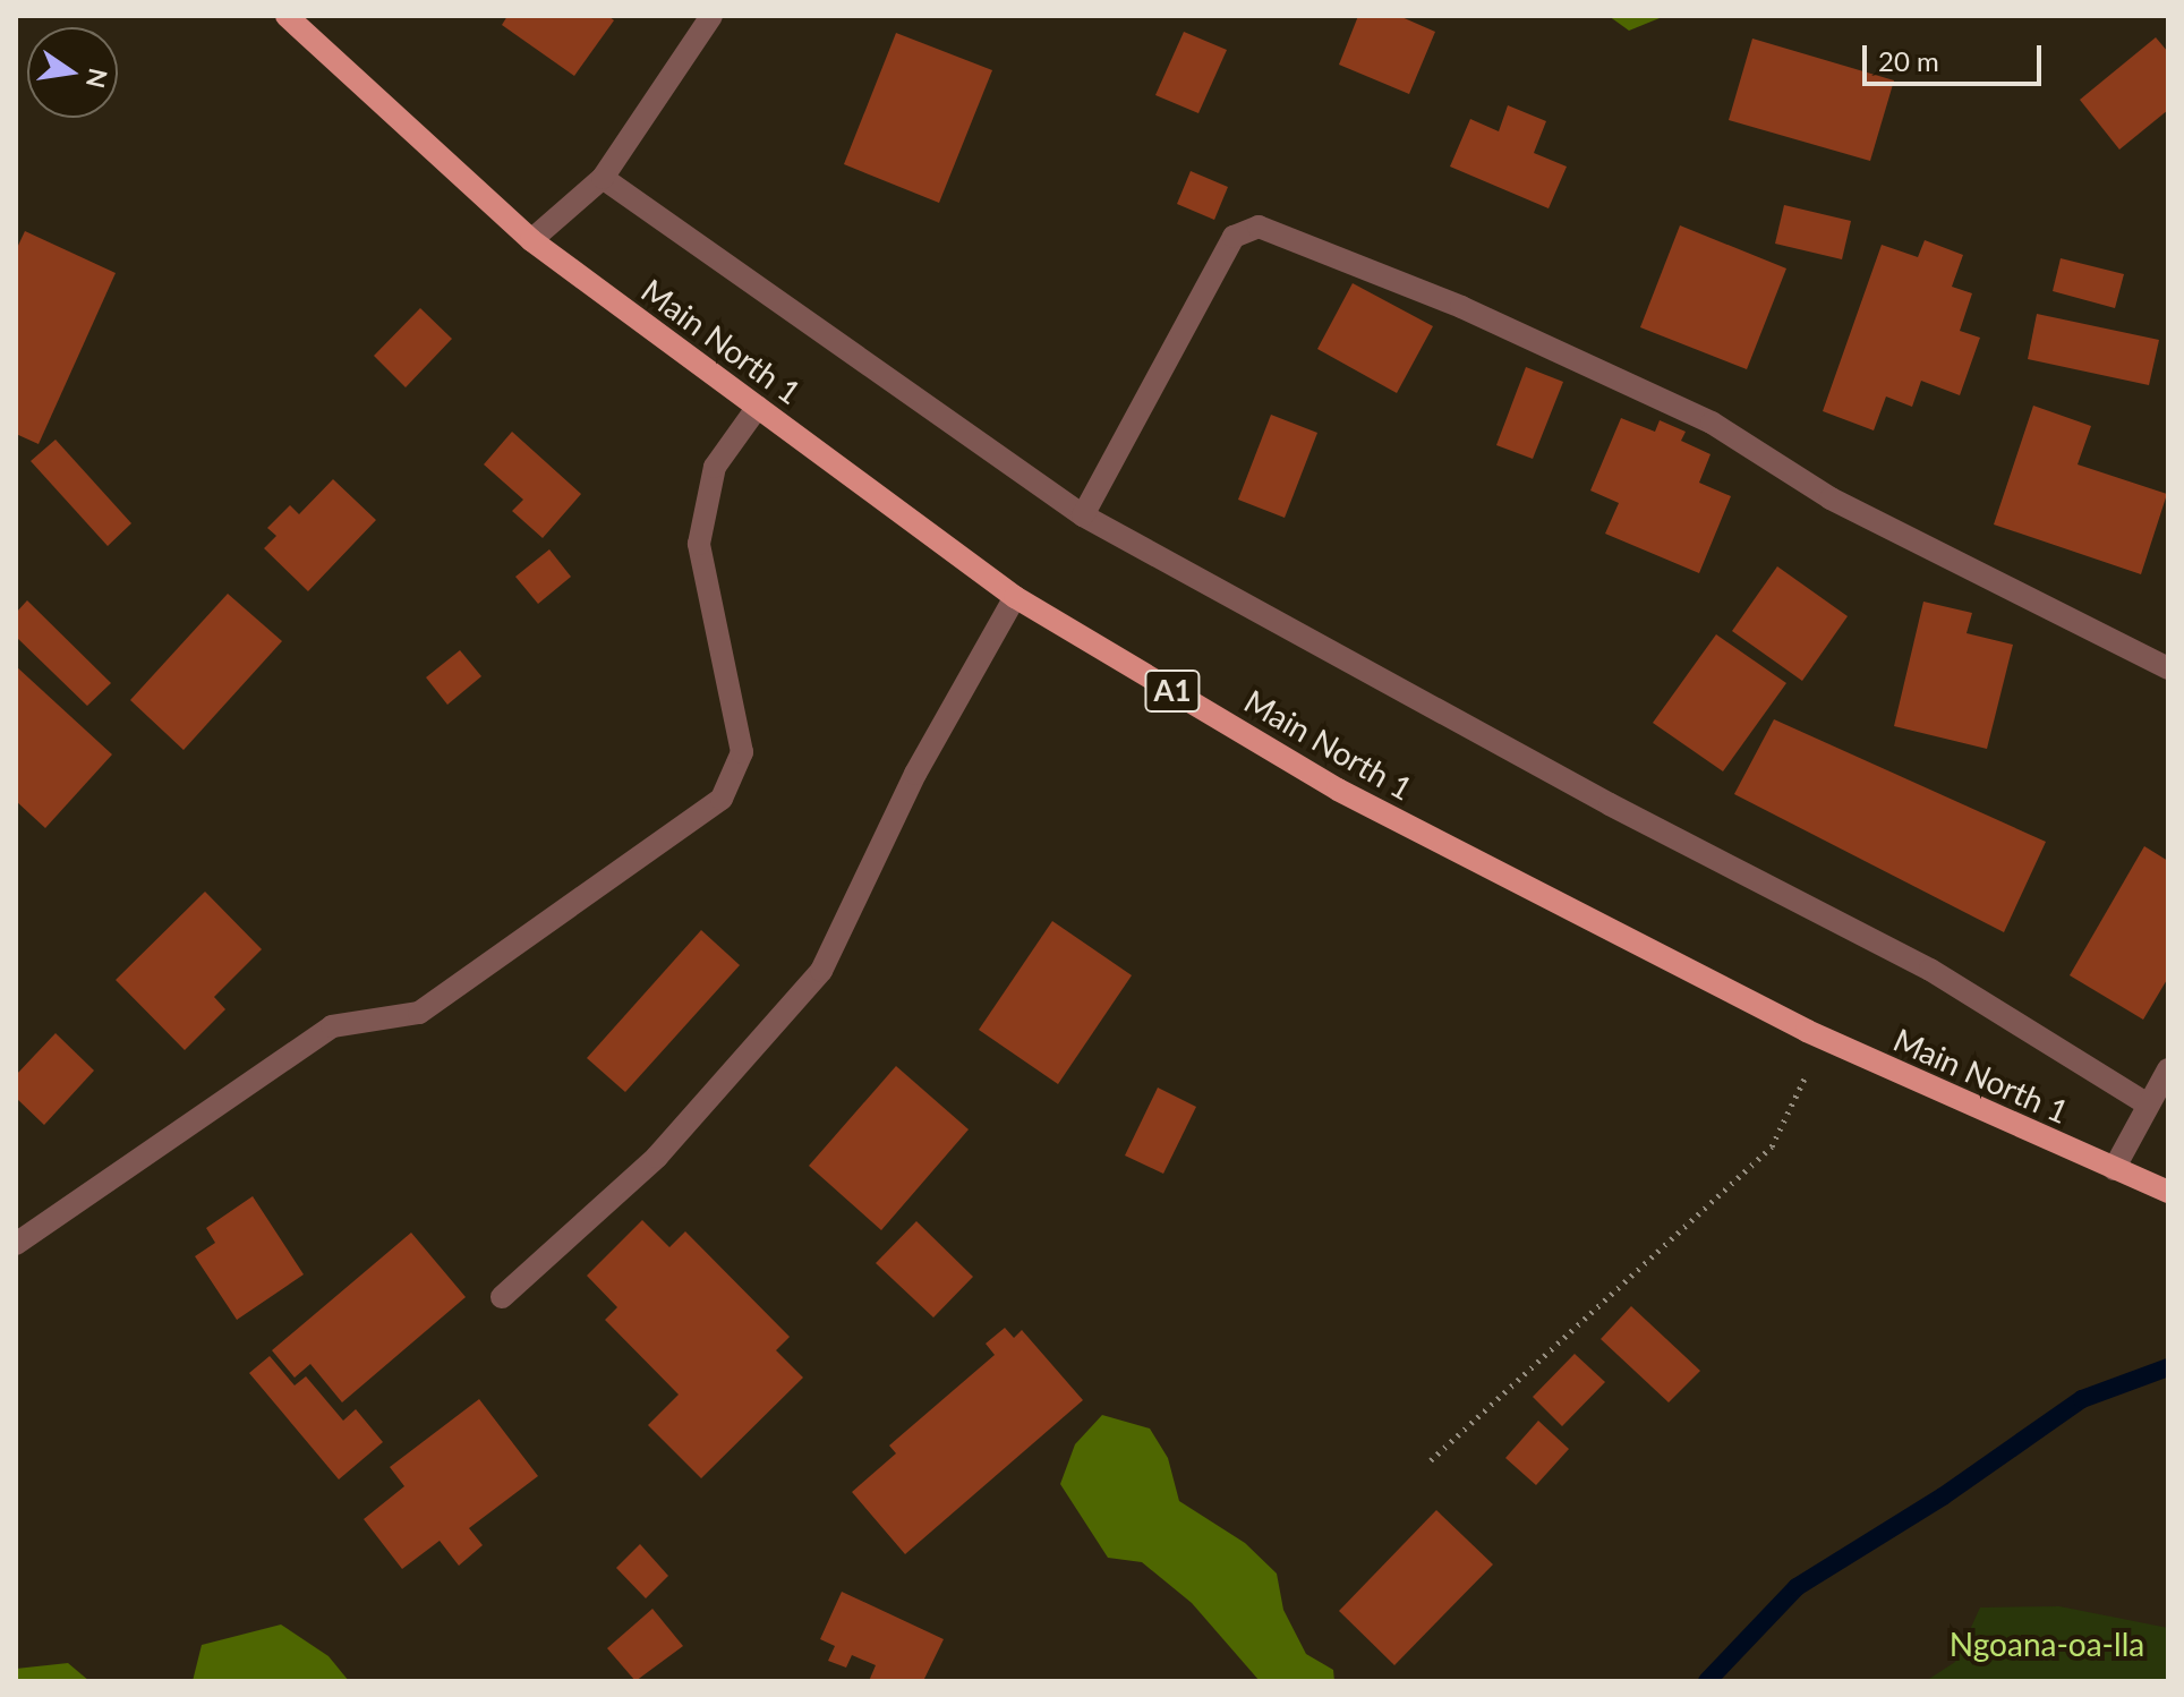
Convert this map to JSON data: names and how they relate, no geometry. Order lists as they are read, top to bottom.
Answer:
{
  "streets": {
    "main road": ["Main North 1", "A1"]
  },
  "parks": ["Ngoana-oa-lla"],
  "scale_bar": "20 m",
  "north": "right"
}
